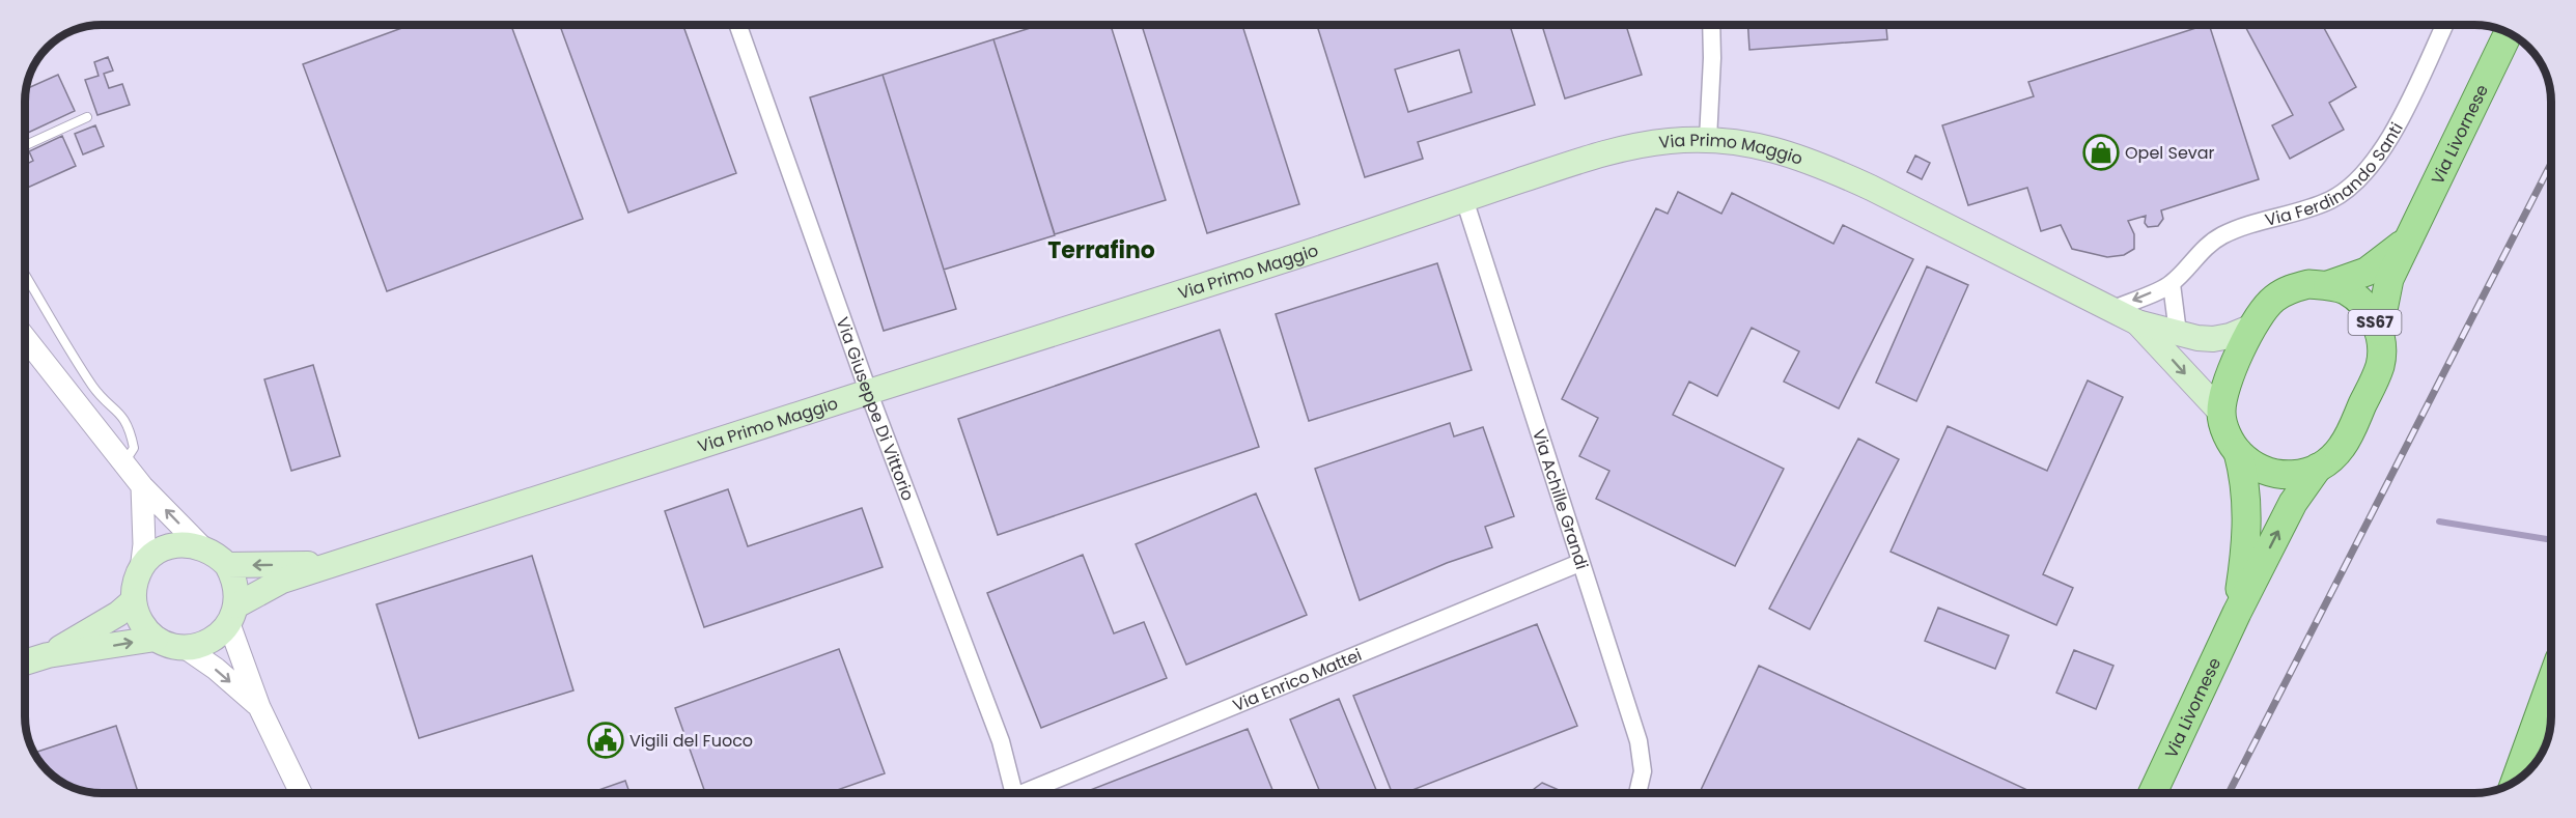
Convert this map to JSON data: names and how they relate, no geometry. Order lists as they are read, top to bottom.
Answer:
{
  "streets": {
    "main road": ["Via Livornese", "Via Primo Maggio", "SS67"],
    "street": [
      "Via Ferdinando Santi",
      "Via Giuseppe Di Vittorio",
      "Via Achille Grandi",
      "Via Enrico Mattei"
    ]
  },
  "crossings": [
    ["Via Livornese", "Via Primo Maggio"],
    ["Via Primo Maggio", "Via Giuseppe Di Vittorio"],
    ["Via Primo Maggio", "Via Achille Grandi"],
    ["Via Achille Grandi", "Via Enrico Mattei"]
  ],
  "districts": ["Terrafino"],
  "places": {
    "shop": ["Opel Sevar"],
    "public building": ["Vigili del Fuoco"]
  }
}
